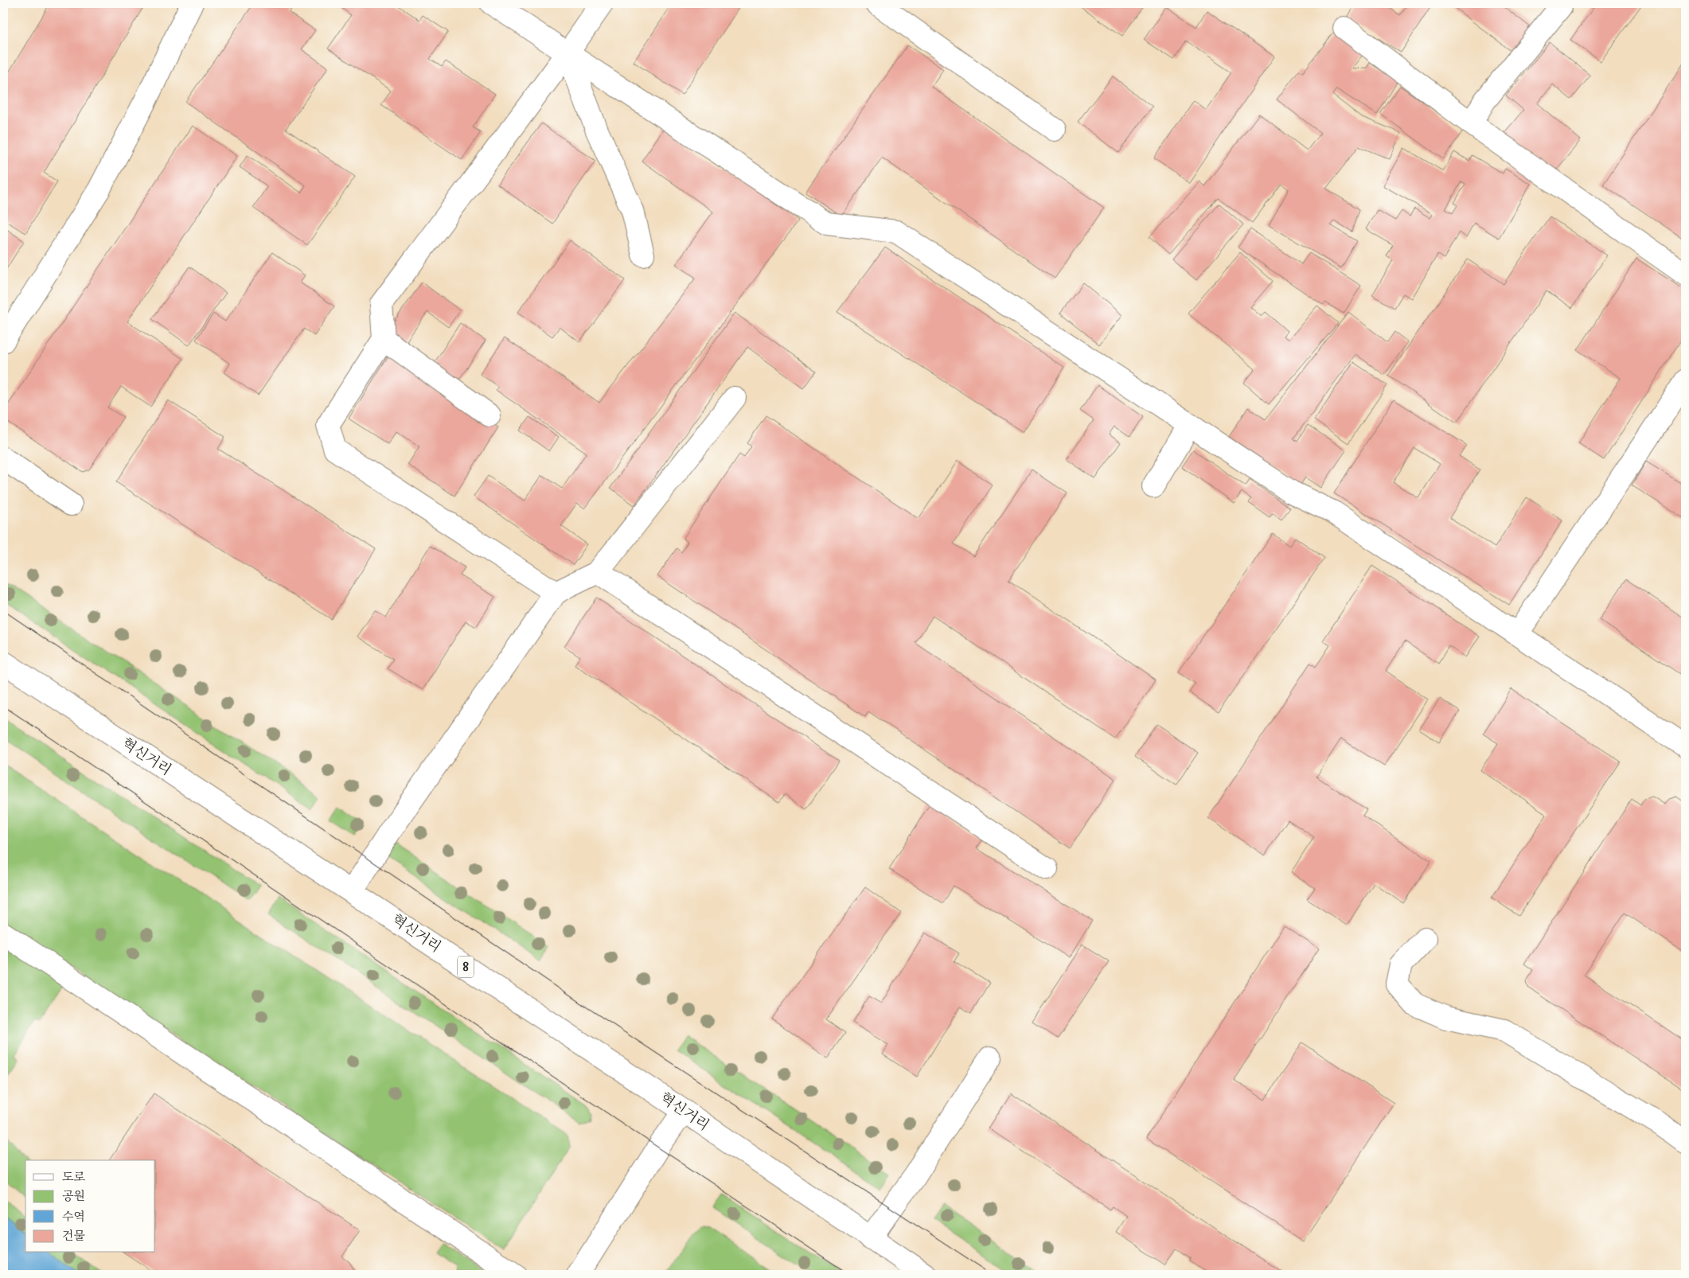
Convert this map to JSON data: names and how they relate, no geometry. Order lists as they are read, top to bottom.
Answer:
{
  "streets": {
    "street": ["혁신거리", "8"]
  },
  "legend": [
    "도로",
    "공원",
    "수역",
    "건물"
  ]
}
